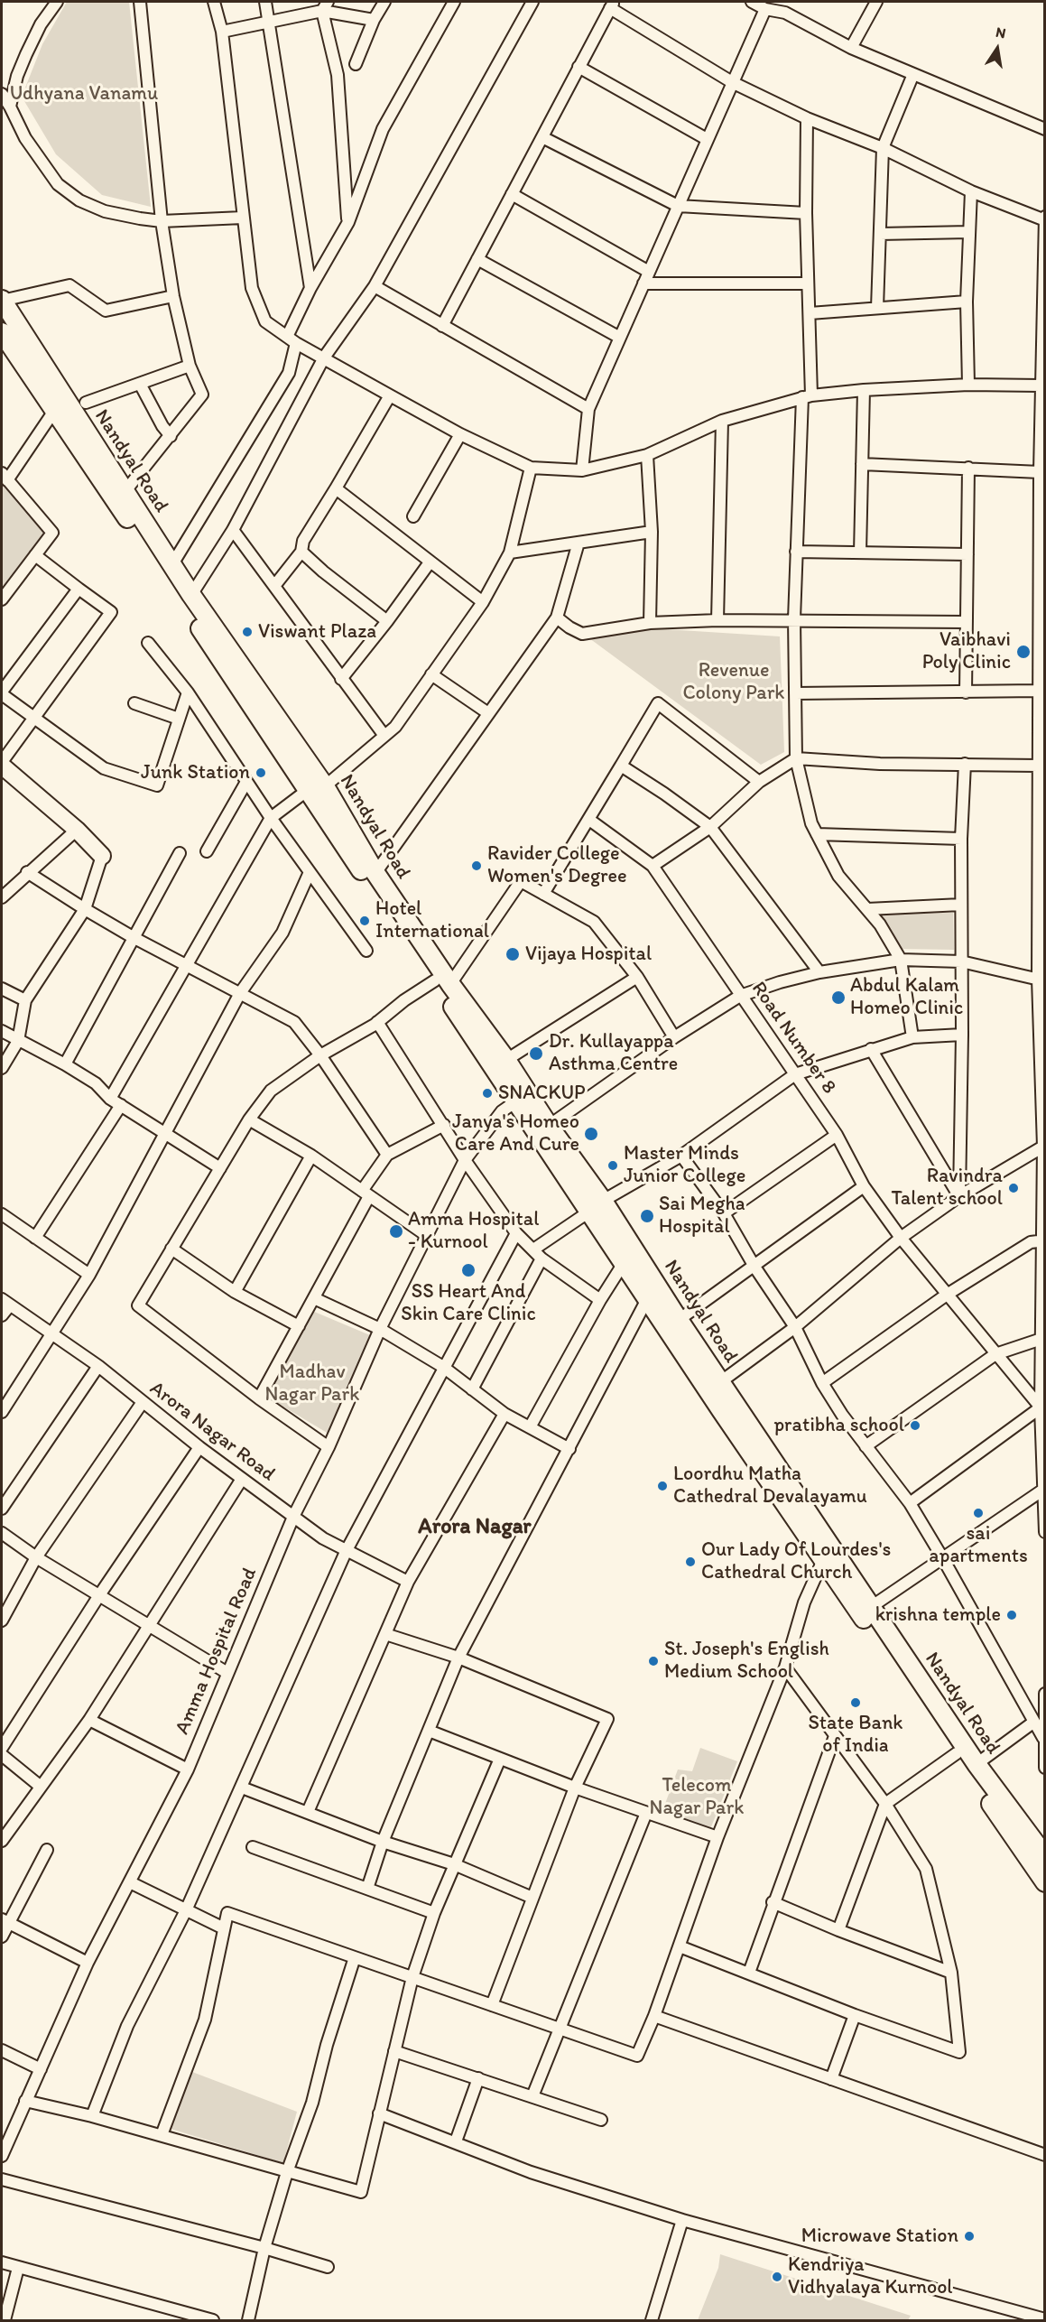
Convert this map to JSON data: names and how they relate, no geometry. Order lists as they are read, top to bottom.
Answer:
{
  "streets": {
    "main road": ["Nandyal Road"],
    "street": ["Road Number 8", "Arora Nagar Road", "Amma Hospital Road"]
  },
  "crossings": [
    ["Arora Nagar Road", "Amma Hospital Road"]
  ],
  "districts": ["Arora Nagar"],
  "parks": [
    "Udhyana Vanamu",
    "Revenue Colony Park",
    "Madhav Nagar Park",
    "Telecom Nagar Park"
  ],
  "places": [
    "Viswant Plaza",
    "Vaibhavi Poly Clinic",
    "Junk Station",
    "Ravider College Women's Degree",
    "Hotel International",
    "Vijaya Hospital",
    "Abdul Kalam Homeo Clinic",
    "Dr. Kullayappa Asthma Centre",
    "SNACKUP",
    "Janya's Homeo Care And Cure",
    "Master Minds Junior College",
    "Ravindra Talent school",
    "Sai Megha Hospital",
    "Amma Hospital - Kurnool",
    "SS Heart And Skin Care Clinic",
    "pratibha school",
    "Loordhu Matha Cathedral Devalayamu",
    "sai apartments",
    "Our Lady Of Lourdes's Cathedral Church",
    "krishna temple",
    "St. Joseph's English Medium School",
    "State Bank of India",
    "Microwave Station",
    "Kendriya Vidhyalaya Kurnool"
  ],
  "north": "top"
}
